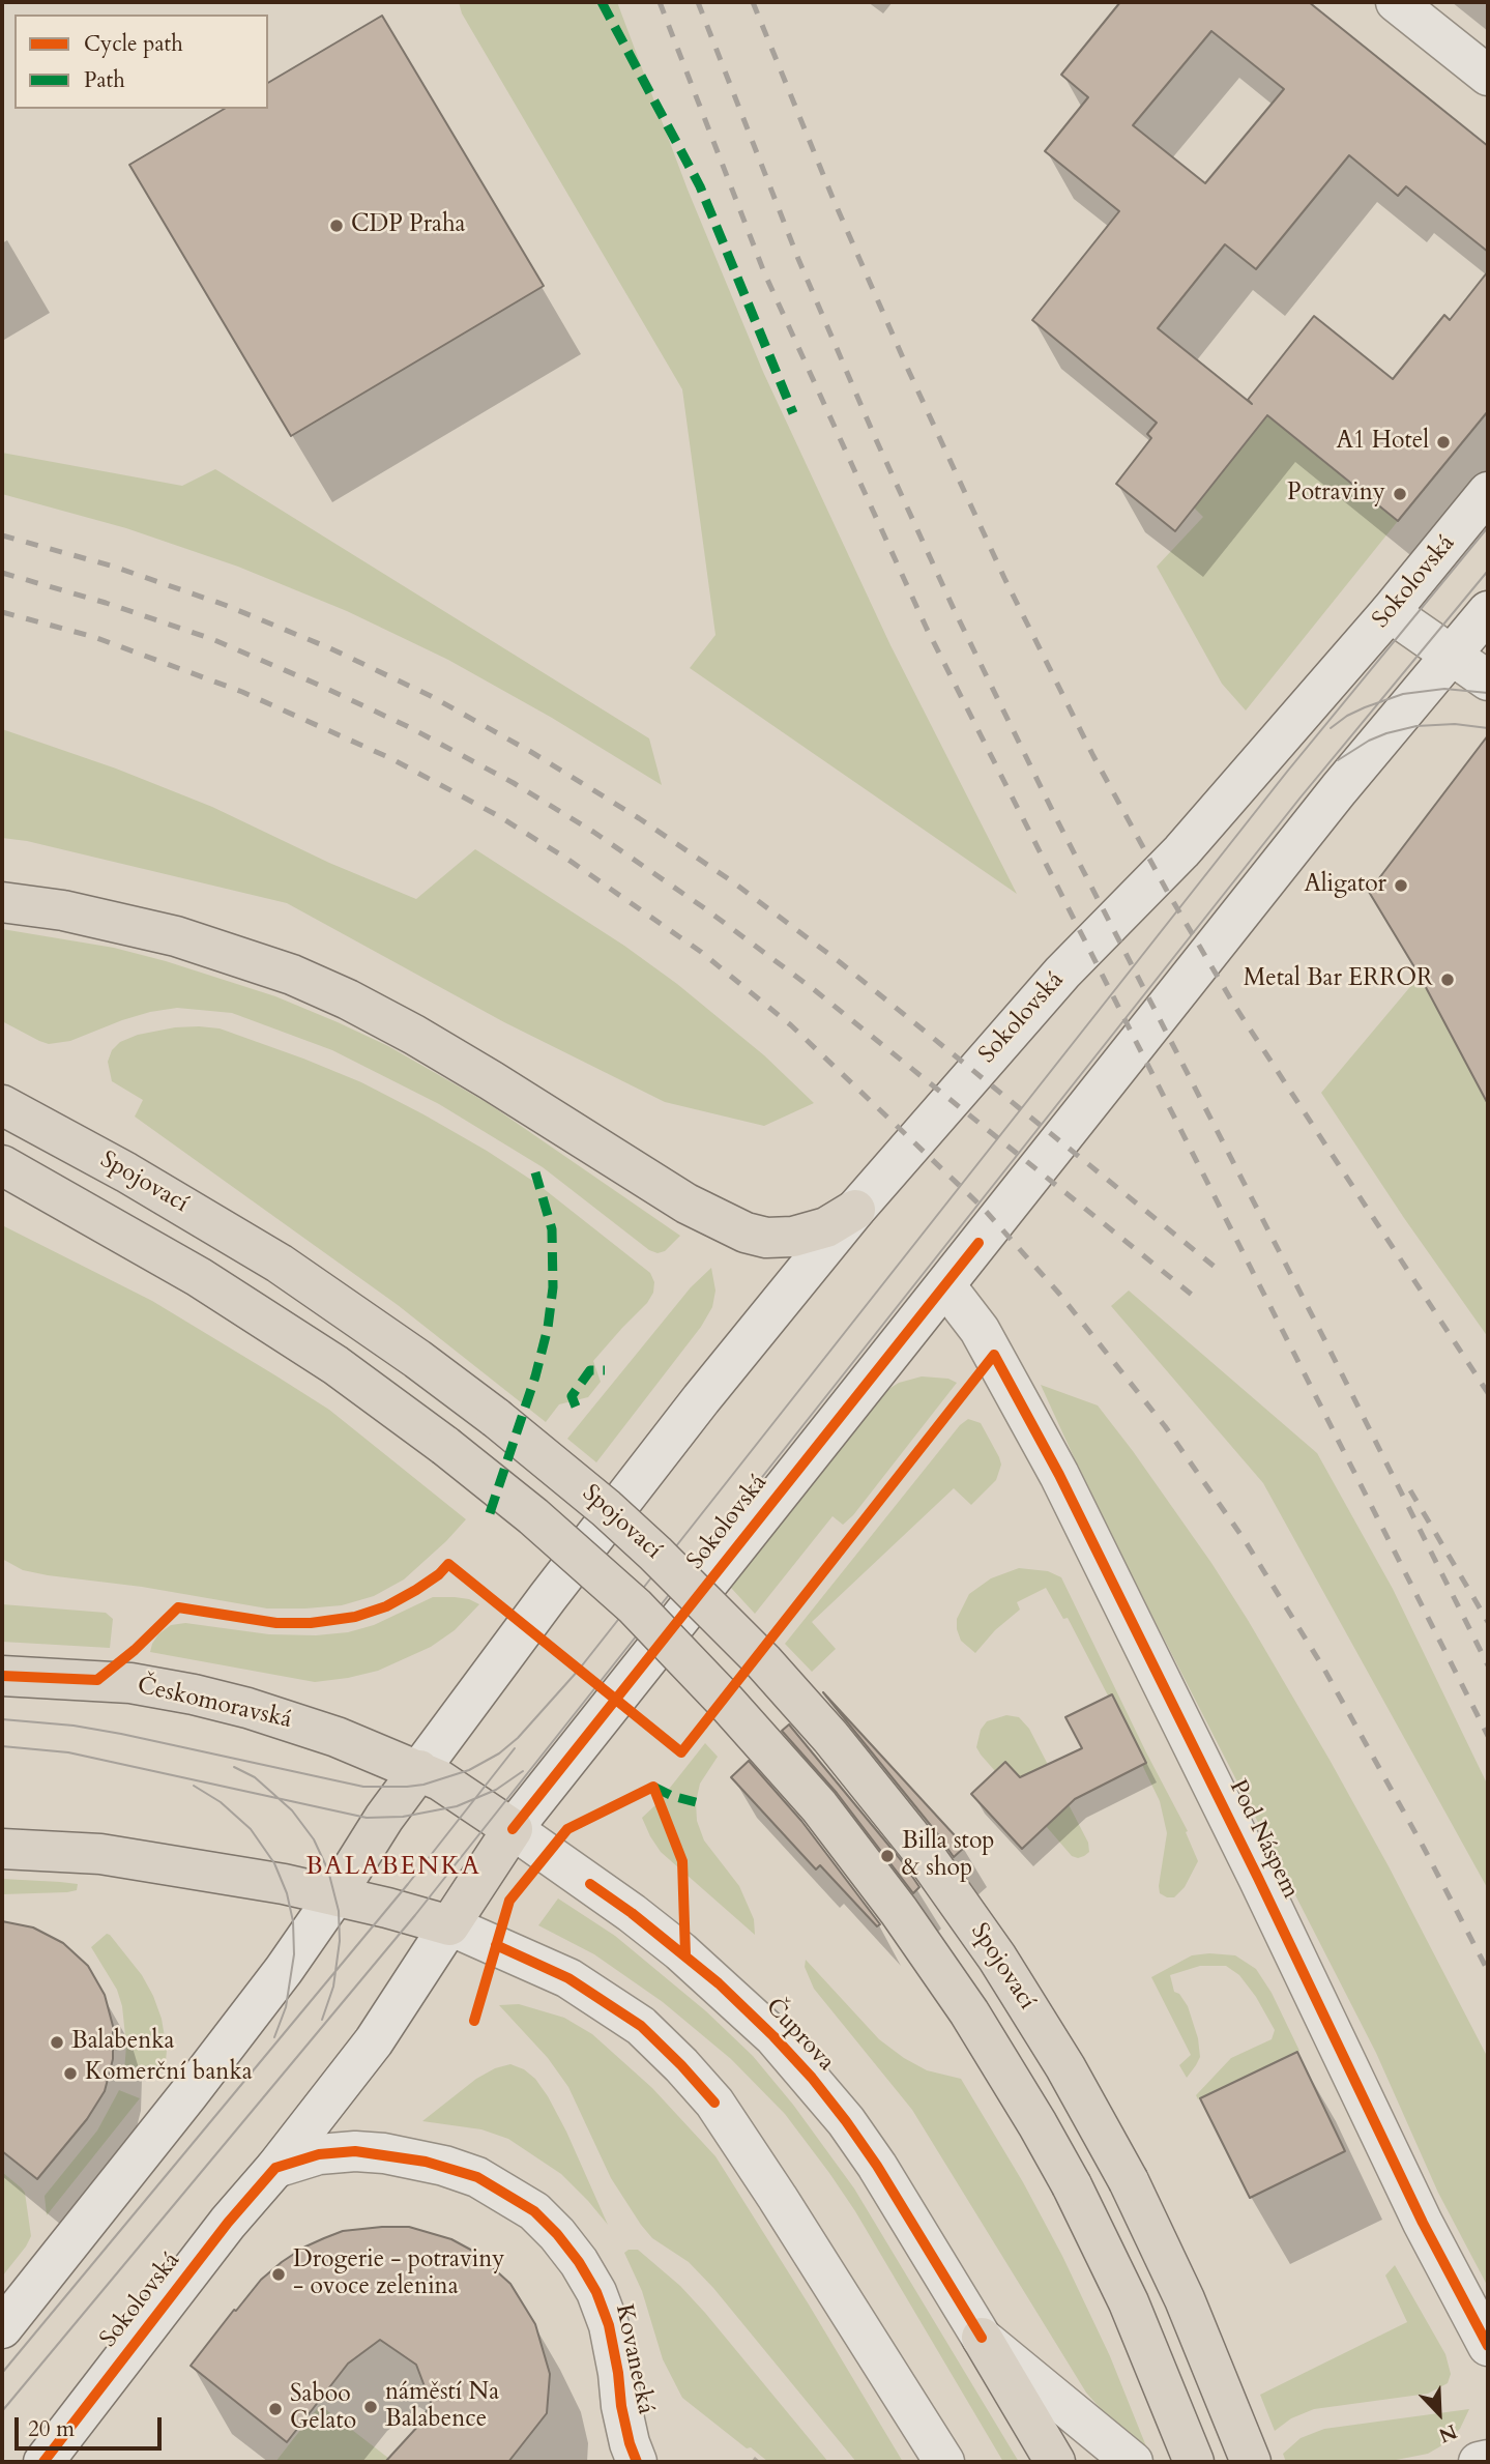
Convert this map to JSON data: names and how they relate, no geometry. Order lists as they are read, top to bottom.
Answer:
{
  "streets": {
    "main road": [
      "Sokolovská",
      "Spojovací",
      "Českomoravská",
      "Pod Náspem",
      "Čuprova",
      "Kovanecká"
    ]
  },
  "crossings": [
    ["Sokolovská", "Českomoravská"],
    ["Sokolovská", "Pod Náspem"],
    ["Sokolovská", "Čuprova"],
    ["Sokolovská", "Kovanecká"],
    ["Českomoravská", "Čuprova"]
  ],
  "districts": ["BALABENKA"],
  "places": [
    "CDP Praha",
    "A1 Hotel",
    "Potraviny",
    "Aligator",
    "Metal Bar ERROR",
    "Billa stop & shop",
    "Balabenka",
    "Komerční banka",
    "Drogerie - potraviny - ovoce zelenina",
    "náměstí Na Balabence",
    "Saboo Gelato"
  ],
  "legend": ["Cycle path", "Path"],
  "scale_bar": "20 m",
  "north": "bottom right"
}
